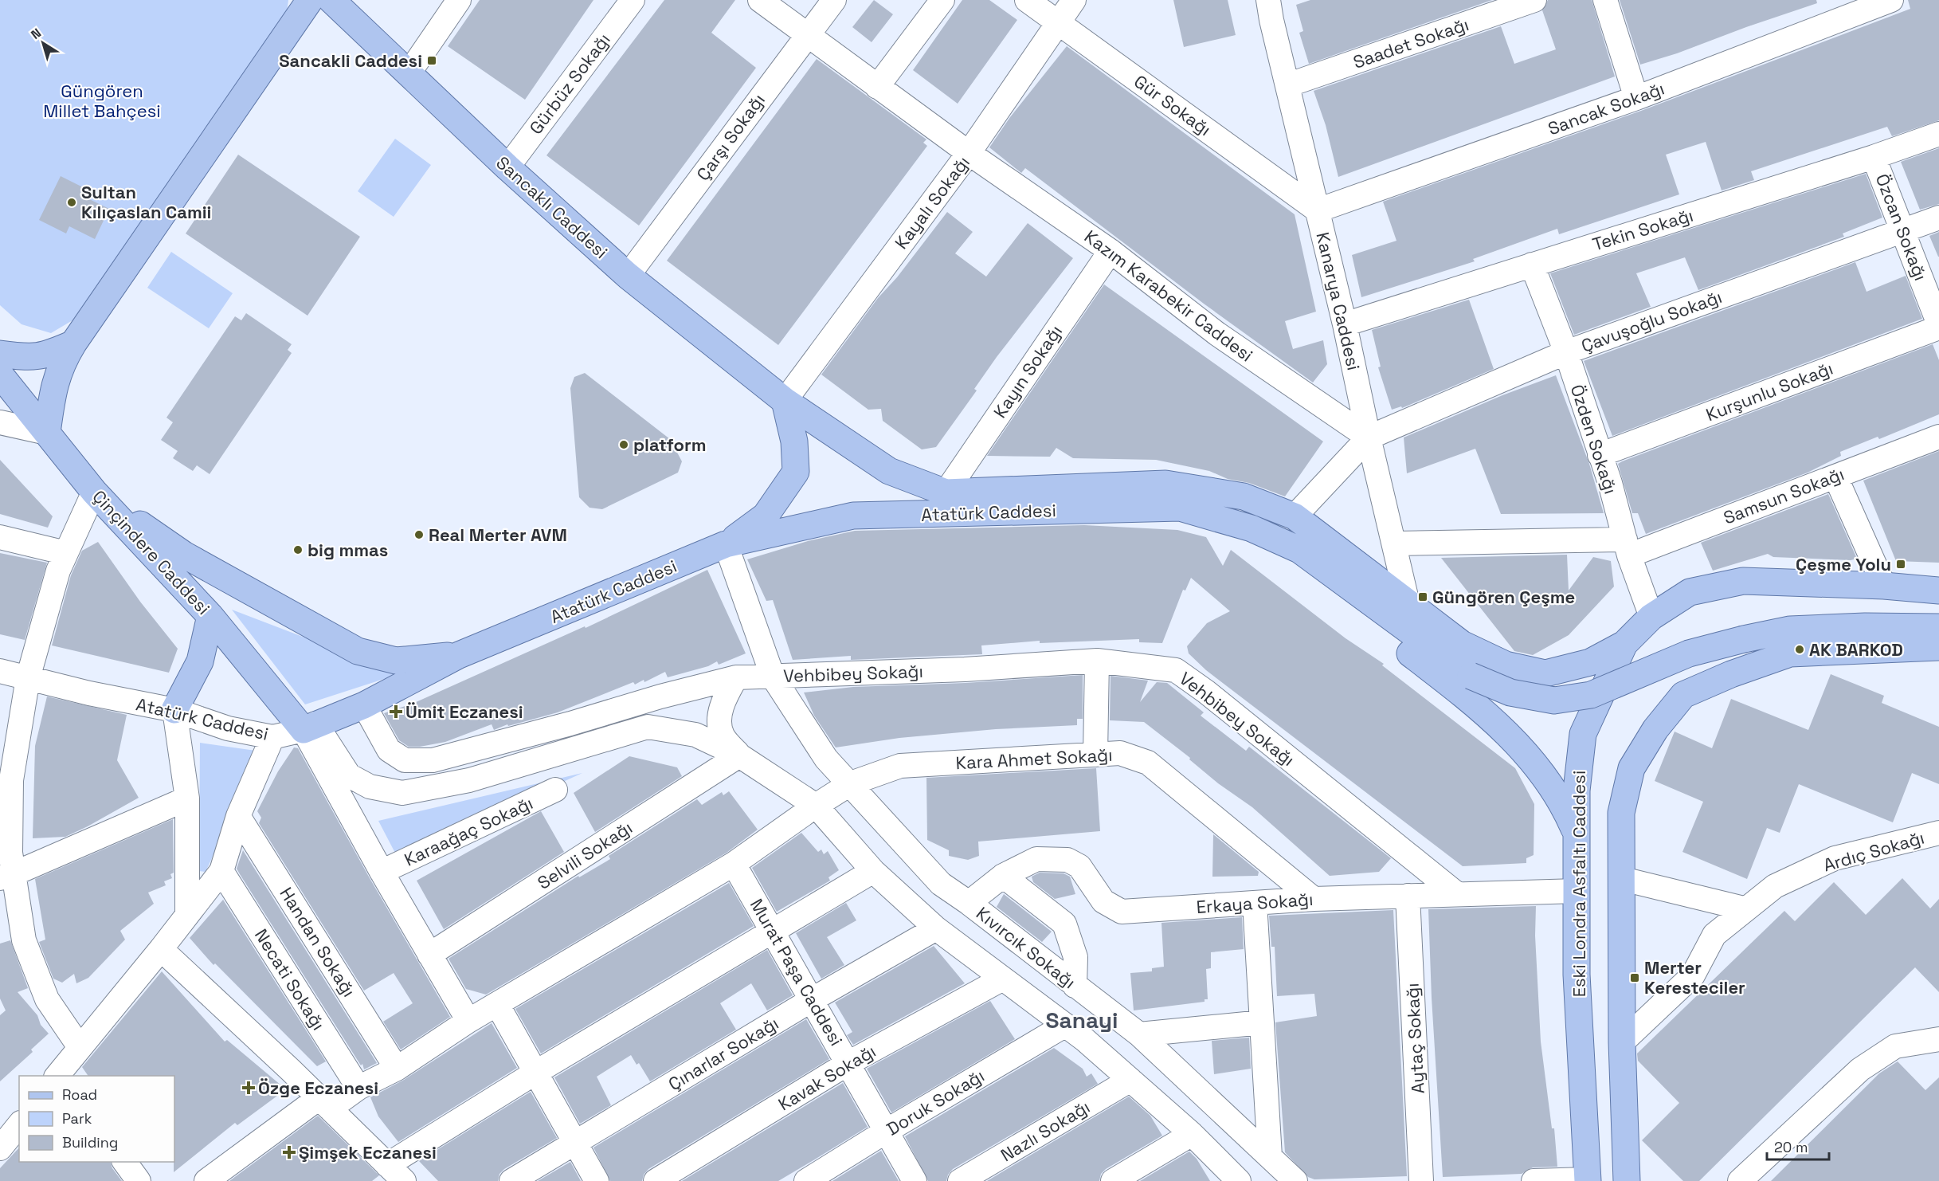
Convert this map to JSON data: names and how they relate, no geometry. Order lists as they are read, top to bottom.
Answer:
{
  "streets": {
    "main road": [
      "Sancaklı Caddesi",
      "Atatürk Caddesi",
      "Çinçindere Caddesi",
      "Eski Londra Asfaltı Caddesi"
    ],
    "street": [
      "Saadet Sokağı",
      "Gürbüz Sokağı",
      "Gür Sokağı",
      "Sancak Sokağı",
      "Çarşı Sokağı",
      "Kayalı Sokağı",
      "Özcan Sokağı",
      "Tekin Sokağı",
      "Kazım Karabekir Caddesi",
      "Kanarya Caddesi",
      "Çavuşoğlu Sokağı",
      "Kayın Sokağı",
      "Kurşunlu Sokağı",
      "Özden Sokağı",
      "Samsun Sokağı",
      "Vehbibey Sokağı",
      "Kara Ahmet Sokağı",
      "Karaağaç Sokağı",
      "Ardıç Sokağı",
      "Selvili Sokağı",
      "Erkaya Sokağı",
      "Handan Sokağı",
      "Kıvırcık Sokağı",
      "Murat Paşa Caddesi",
      "Necati Sokağı",
      "Aytaç Sokağı",
      "Çınarlar Sokağı",
      "Kavak Sokağı",
      "Doruk Sokağı",
      "Nazlı Sokağı"
    ]
  },
  "crossings": [
    ["Saadet Sokağı", "Kanarya Caddesi"],
    ["Gürbüz Sokağı", "Sancaklı Caddesi"],
    ["Gür Sokağı", "Sancak Sokağı"],
    ["Gür Sokağı", "Kayalı Sokağı"],
    ["Gür Sokağı", "Kanarya Caddesi"],
    ["Sancak Sokağı", "Kanarya Caddesi"],
    ["Çarşı Sokağı", "Sancaklı Caddesi"],
    ["Çarşı Sokağı", "Kazım Karabekir Caddesi"],
    ["Kayalı Sokağı", "Sancaklı Caddesi"],
    ["Kayalı Sokağı", "Kazım Karabekir Caddesi"],
    ["Sancaklı Caddesi", "Kayın Sokağı"],
    ["Sancaklı Caddesi", "Atatürk Caddesi"],
    ["Özcan Sokağı", "Tekin Sokağı"],
    ["Özcan Sokağı", "Çavuşoğlu Sokağı"],
    ["Özcan Sokağı", "Kurşunlu Sokağı"],
    ["Tekin Sokağı", "Kanarya Caddesi"],
    ["Tekin Sokağı", "Özden Sokağı"],
    ["Kazım Karabekir Caddesi", "Kanarya Caddesi"],
    ["Kazım Karabekir Caddesi", "Çavuşoğlu Sokağı"],
    ["Kazım Karabekir Caddesi", "Kayın Sokağı"],
    ["Kanarya Caddesi", "Çavuşoğlu Sokağı"],
    ["Kanarya Caddesi", "Samsun Sokağı"],
    ["Kanarya Caddesi", "Atatürk Caddesi"],
    ["Çavuşoğlu Sokağı", "Özden Sokağı"],
    ["Kayın Sokağı", "Atatürk Caddesi"],
    ["Kurşunlu Sokağı", "Özden Sokağı"],
    ["Özden Sokağı", "Samsun Sokağı"],
    ["Özden Sokağı", "Eski Londra Asfaltı Caddesi"],
    ["Atatürk Caddesi", "Çinçindere Caddesi"],
    ["Atatürk Caddesi", "Vehbibey Sokağı"],
    ["Atatürk Caddesi", "Eski Londra Asfaltı Caddesi"],
    ["Atatürk Caddesi", "Kıvırcık Sokağı"],
    ["Vehbibey Sokağı", "Erkaya Sokağı"],
    ["Vehbibey Sokağı", "Kıvırcık Sokağı"],
    ["Kara Ahmet Sokağı", "Erkaya Sokağı"],
    ["Kara Ahmet Sokağı", "Handan Sokağı"],
    ["Kara Ahmet Sokağı", "Kıvırcık Sokağı"],
    ["Kara Ahmet Sokağı", "Murat Paşa Caddesi"],
    ["Kara Ahmet Sokağı", "Necati Sokağı"],
    ["Eski Londra Asfaltı Caddesi", "Erkaya Sokağı"],
    ["Erkaya Sokağı", "Kıvırcık Sokağı"],
    ["Erkaya Sokağı", "Aytaç Sokağı"],
    ["Murat Paşa Caddesi", "Çınarlar Sokağı"],
    ["Murat Paşa Caddesi", "Kavak Sokağı"],
    ["Murat Paşa Caddesi", "Doruk Sokağı"]
  ],
  "districts": ["Sanayi"],
  "parks": ["Güngören Millet Bahçesi"],
  "places": {
    "transit": [
      "Sancakli Caddesi",
      "Çeşme Yolu",
      "Güngören Çeşme",
      "Merter Keresteciler"
    ],
    "other": [
      "Sultan Kılıçaslan Camii",
      "platform",
      "Real Merter AVM",
      "big mmas",
      "AK BARKOD"
    ],
    "health": ["Ümit Eczanesi", "Özge Eczanesi", "Şimşek Eczanesi"]
  },
  "legend": ["Road", "Park", "Building"],
  "scale_bar": "20 m",
  "north": "top left"
}
